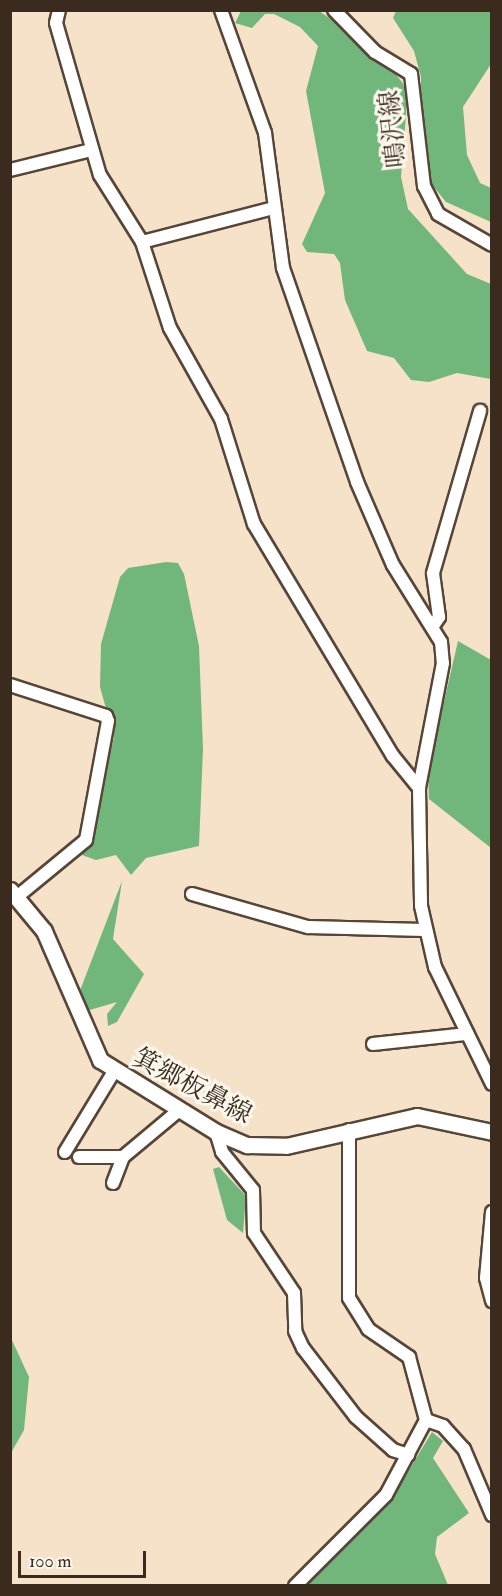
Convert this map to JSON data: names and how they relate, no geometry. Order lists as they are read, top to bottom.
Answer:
{
  "streets": {
    "main road": ["箕郷板鼻線"],
    "street": ["鳴沢線"]
  },
  "scale_bar": "100 m"
}
